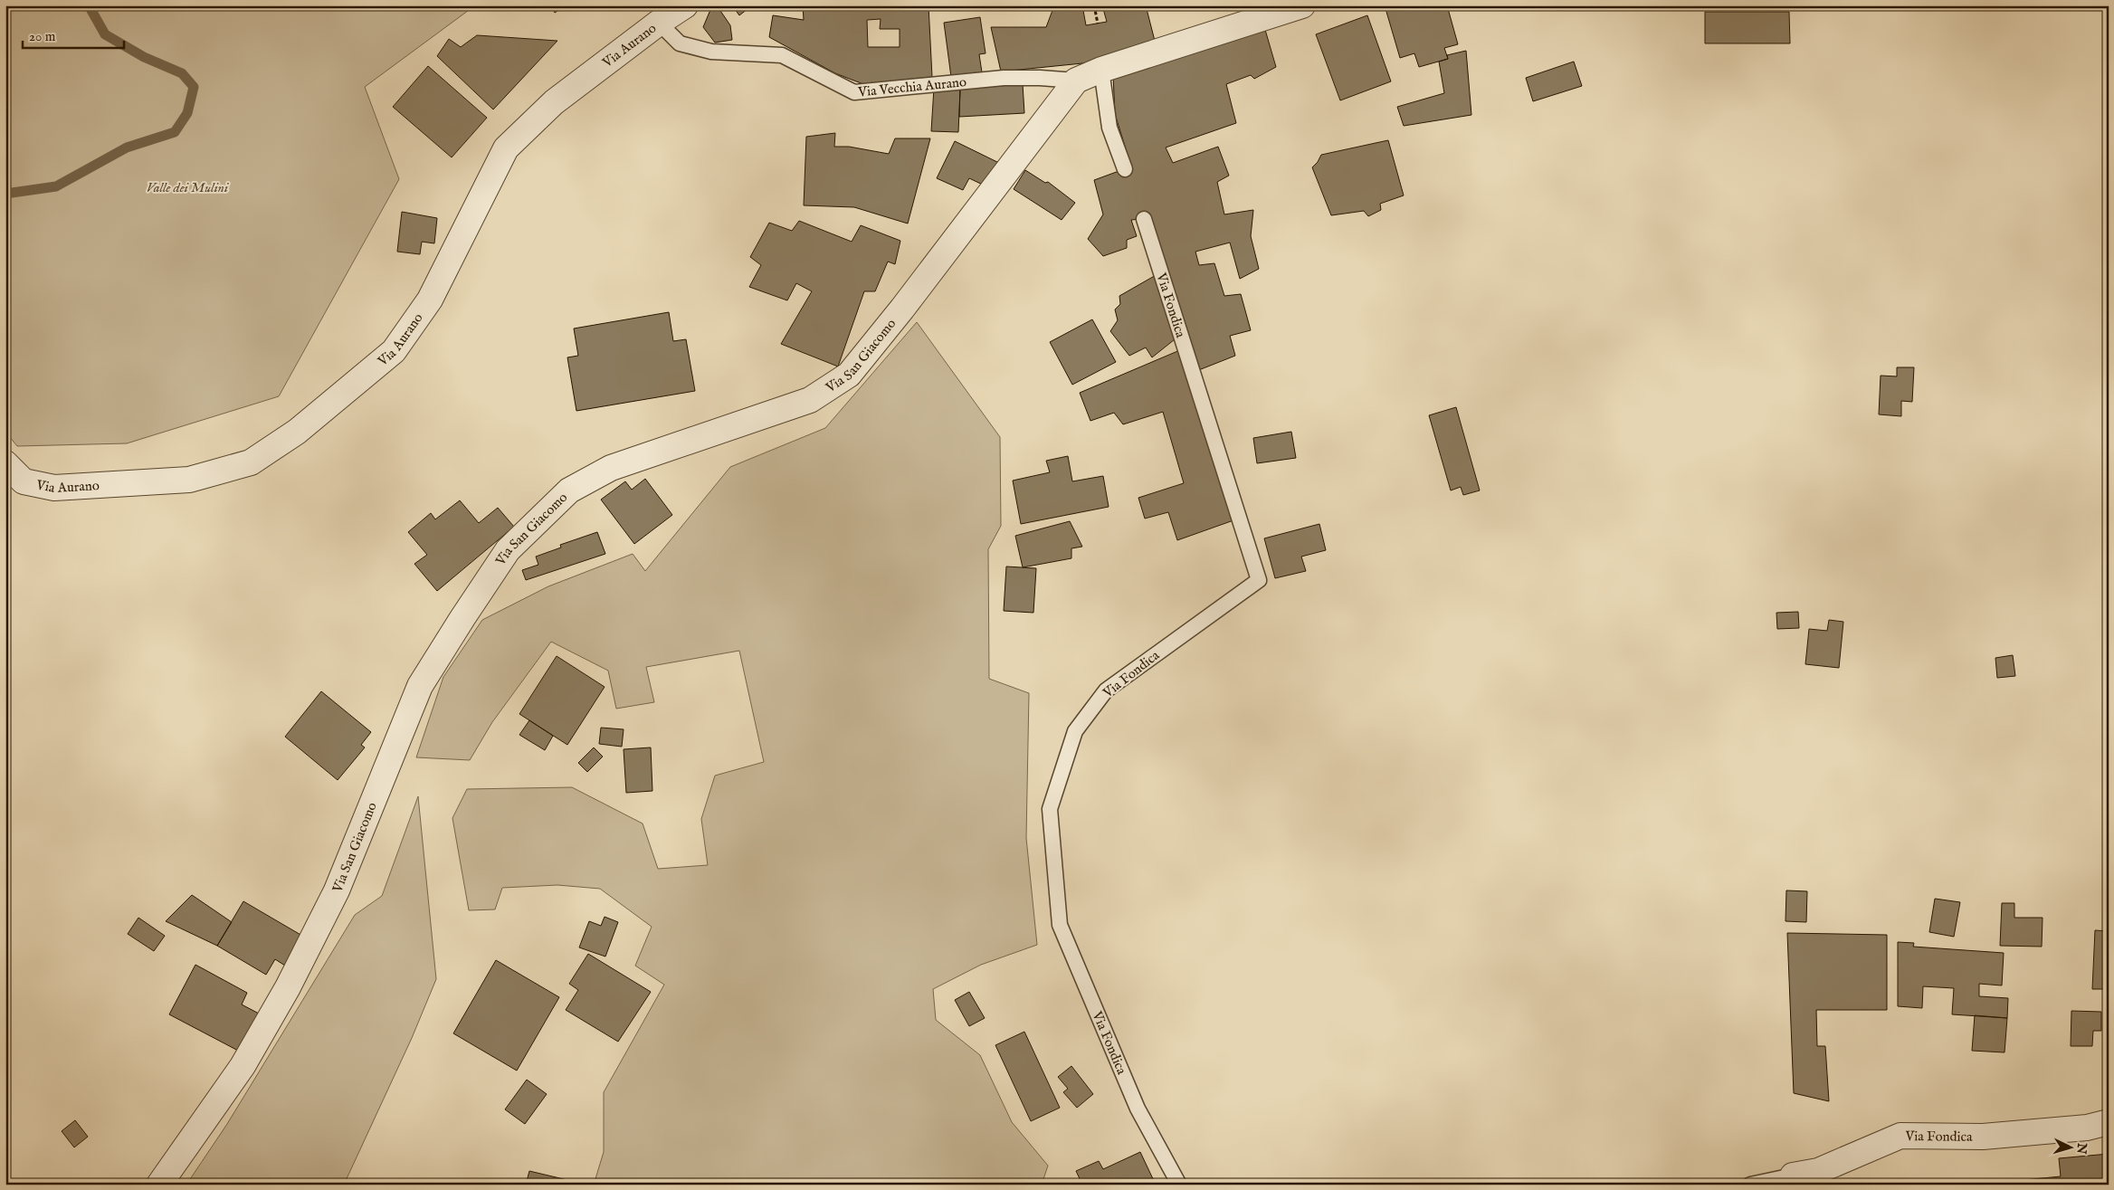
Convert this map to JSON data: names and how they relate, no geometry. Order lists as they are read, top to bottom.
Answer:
{
  "streets": {
    "street": ["Via Aurano", "Via Fondica", "Via San Giacomo"],
    "lane": ["Via Vecchia Aurano"]
  },
  "crossings": [
    ["Via Aurano", "Via Vecchia Aurano"],
    ["Via Vecchia Aurano", "Via San Giacomo"]
  ],
  "parks": ["Valle dei Mulini"],
  "scale_bar": "20 m",
  "north": "right"
}
